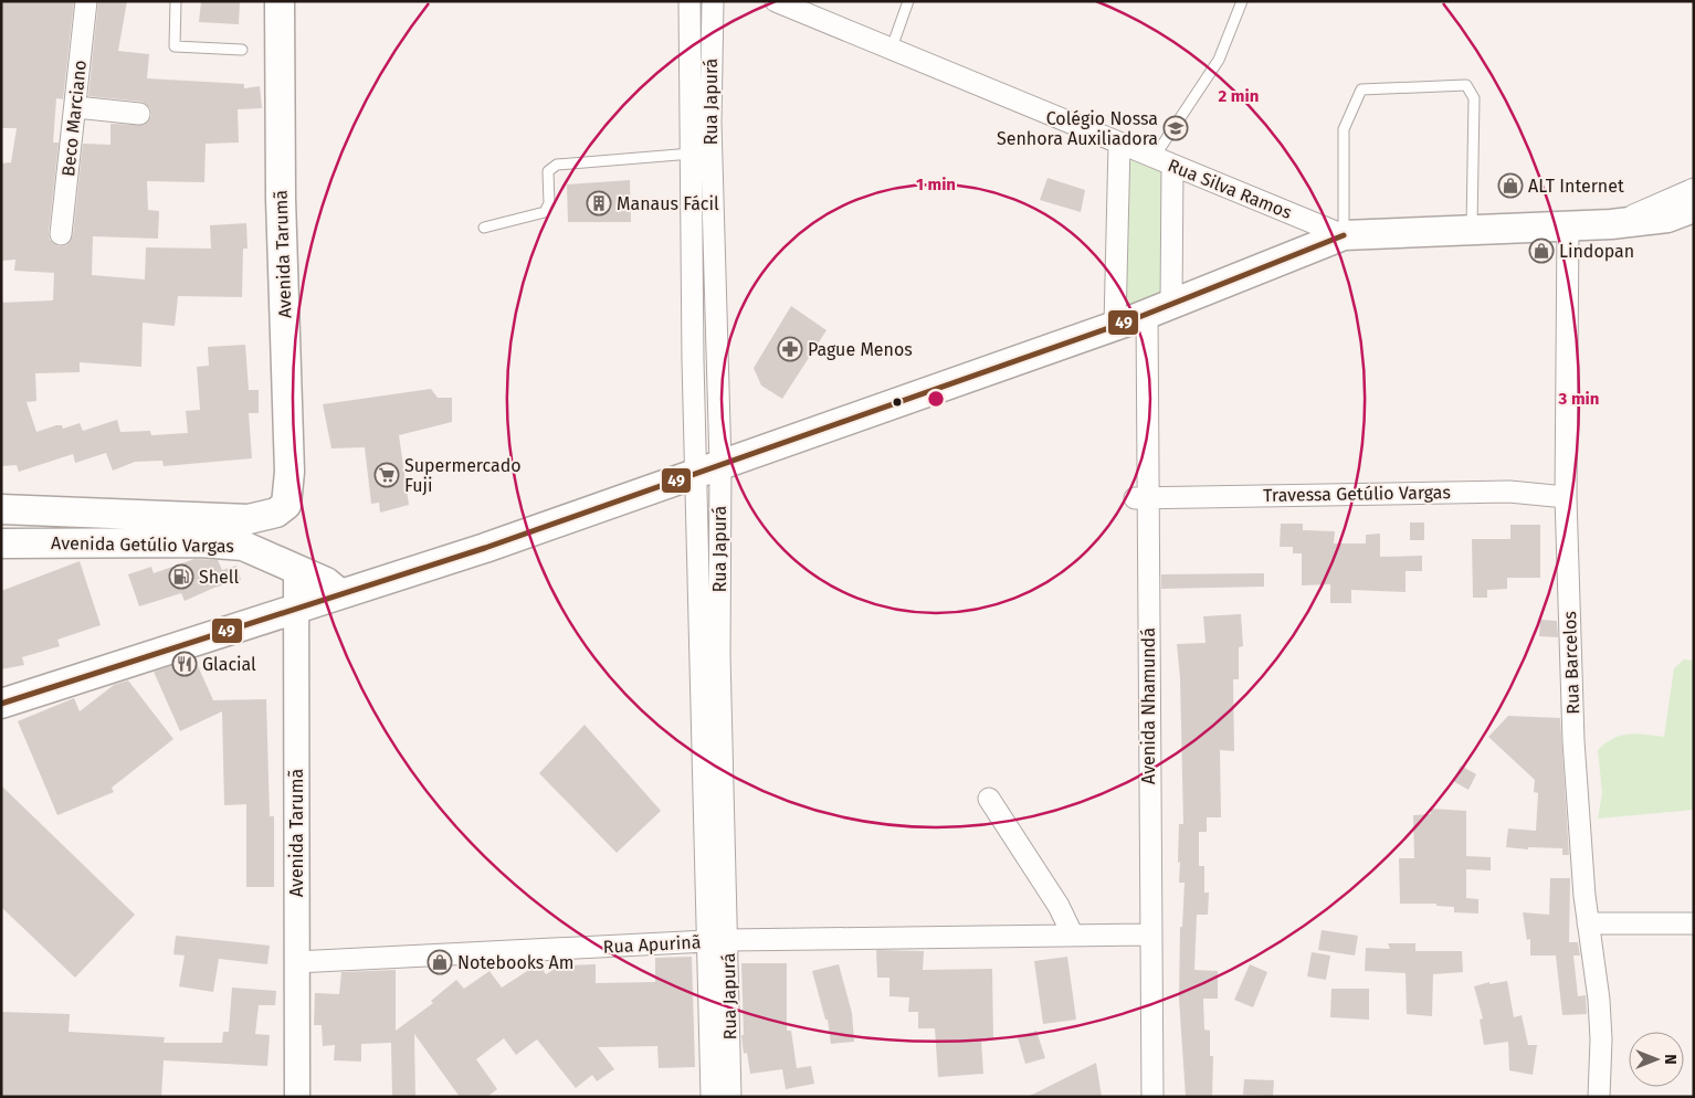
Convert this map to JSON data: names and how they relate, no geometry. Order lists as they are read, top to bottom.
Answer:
{
  "streets": {
    "main road": ["Rua Silva Ramos", "Avenida Tarumã", "Avenida Getúlio Vargas"],
    "street": [
      "Rua Japurá",
      "Beco Marciano",
      "Travessa Getúlio Vargas",
      "Rua Barcelos",
      "Avenida Nhamundá",
      "Rua Apurinã"
    ]
  },
  "crossings": [
    ["Rua Japurá", "Rua Apurinã"],
    ["Rua Silva Ramos", "Rua Barcelos"],
    ["Rua Silva Ramos", "Avenida Nhamundá"],
    ["Avenida Tarumã", "Avenida Getúlio Vargas"],
    ["Avenida Tarumã", "Rua Apurinã"],
    ["Travessa Getúlio Vargas", "Rua Barcelos"],
    ["Travessa Getúlio Vargas", "Avenida Nhamundá"],
    ["Avenida Nhamundá", "Rua Apurinã"]
  ],
  "places": {
    "school or university": ["Colégio Nossa Senhora Auxiliadora"],
    "shop": ["ALT Internet", "Lindopan", "Notebooks Am"],
    "building": ["Manaus Fácil"],
    "pharmacy": ["Pague Menos"],
    "supermarket": ["Supermercado Fuji"],
    "fuel station": ["Shell"],
    "restaurant": ["Glacial"]
  },
  "lines": ["transit line 49"],
  "north": "right",
  "rings": ["2 min", "1 min", "3 min"]
}
